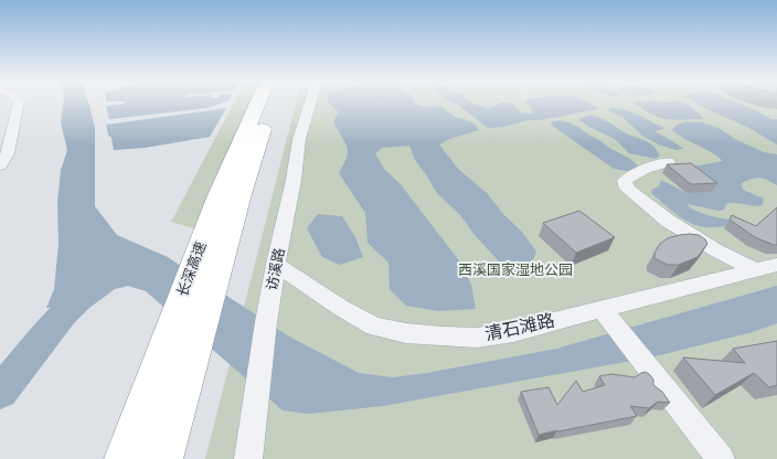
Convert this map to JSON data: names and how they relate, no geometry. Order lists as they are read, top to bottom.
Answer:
{
  "streets": {
    "highway": ["长深高速"],
    "street": ["访溪路", "清石滩路"]
  },
  "crossings": [
    ["访溪路", "清石滩路"]
  ],
  "parks": ["西溪国家湿地公园"]
}
